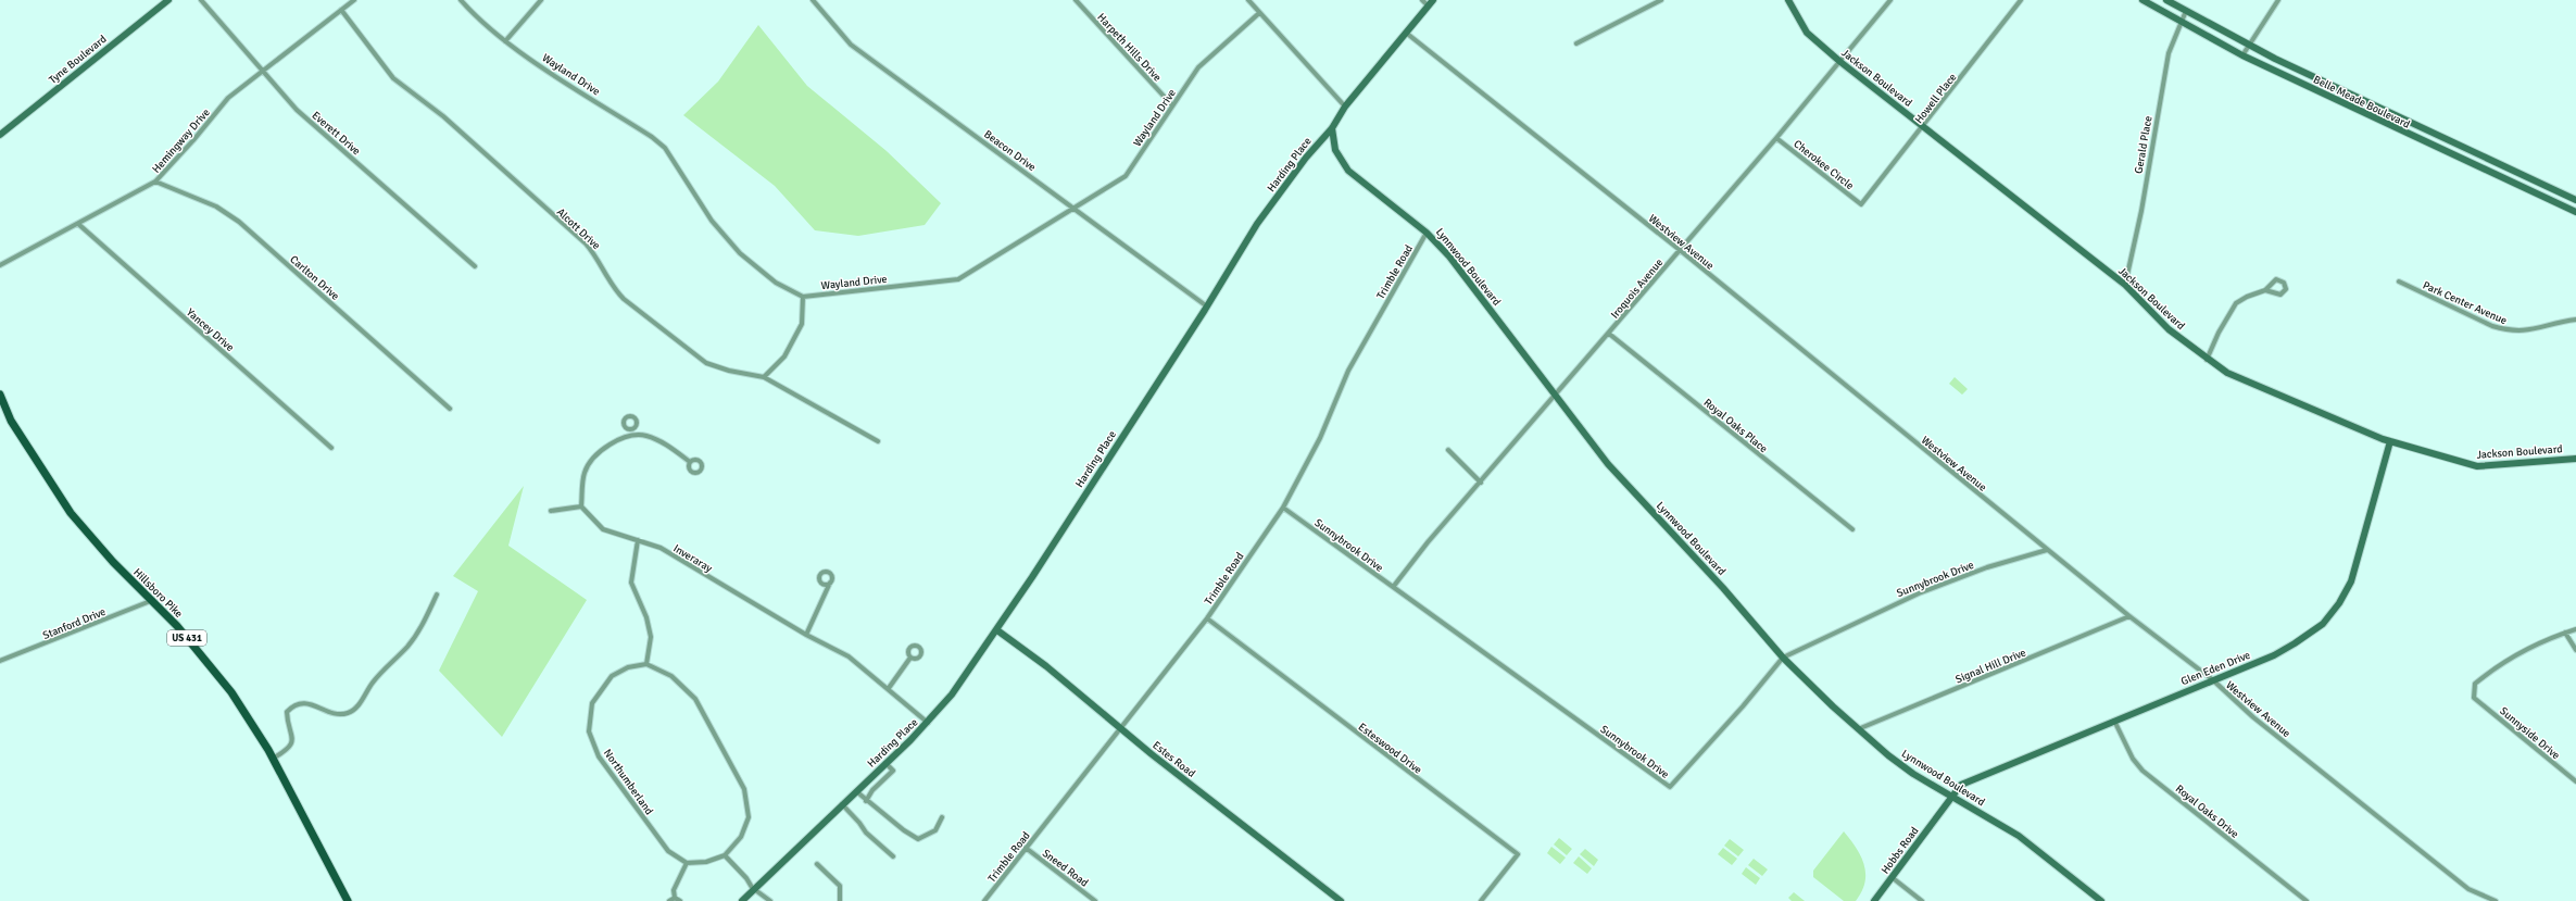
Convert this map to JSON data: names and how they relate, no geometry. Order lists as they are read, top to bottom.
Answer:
{
  "streets": {
    "main road": ["Hillsboro Pike", "US 431"],
    "street": [
      "Harpeth Hills Drive",
      "Tyne Boulevard",
      "Wayland Drive",
      "Jackson Boulevard",
      "Howell Place",
      "Belle Meade Boulevard",
      "Everett Drive",
      "Hemingway Drive",
      "Gerald Place",
      "Beacon Drive",
      "Harding Place",
      "Cherokee Circle",
      "Alcott Drive",
      "Westview Avenue",
      "Lynnwood Boulevard",
      "Trimble Road",
      "Carlton Drive",
      "Iroquois Avenue",
      "Park Center Avenue",
      "Yancey Drive",
      "Royal Oaks Place",
      "Sunnybrook Drive",
      "Inveraray",
      "Stanford Drive",
      "Signal Hill Drive",
      "Glen Eden Drive",
      "Sunnyside Drive",
      "Esteswood Drive",
      "Estes Road",
      "Northumberland",
      "Royal Oaks Drive",
      "Hobbs Road",
      "Sneed Road"
    ]
  },
  "crossings": [
    ["Harpeth Hills Drive", "Wayland Drive"],
    ["Wayland Drive", "Beacon Drive"],
    ["Jackson Boulevard", "Howell Place"],
    ["Jackson Boulevard", "Gerald Place"],
    ["Jackson Boulevard", "Iroquois Avenue"],
    ["Jackson Boulevard", "Glen Eden Drive"],
    ["Howell Place", "Cherokee Circle"],
    ["Belle Meade Boulevard", "Gerald Place"],
    ["Everett Drive", "Hemingway Drive"],
    ["Hemingway Drive", "Alcott Drive"],
    ["Hemingway Drive", "Carlton Drive"],
    ["Hemingway Drive", "Yancey Drive"],
    ["Beacon Drive", "Harding Place"],
    ["Harding Place", "Westview Avenue"],
    ["Harding Place", "Lynnwood Boulevard"],
    ["Harding Place", "Inveraray"],
    ["Harding Place", "Estes Road"],
    ["Cherokee Circle", "Iroquois Avenue"],
    ["Westview Avenue", "Iroquois Avenue"],
    ["Westview Avenue", "Sunnybrook Drive"],
    ["Westview Avenue", "Signal Hill Drive"],
    ["Westview Avenue", "Glen Eden Drive"],
    ["Lynnwood Boulevard", "Trimble Road"],
    ["Lynnwood Boulevard", "Iroquois Avenue"],
    ["Lynnwood Boulevard", "Sunnybrook Drive"],
    ["Lynnwood Boulevard", "Signal Hill Drive"],
    ["Lynnwood Boulevard", "Glen Eden Drive"],
    ["Trimble Road", "Sunnybrook Drive"],
    ["Trimble Road", "Esteswood Drive"],
    ["Trimble Road", "Estes Road"],
    ["Trimble Road", "Sneed Road"],
    ["Iroquois Avenue", "Royal Oaks Place"],
    ["Iroquois Avenue", "Sunnybrook Drive"],
    ["Hillsboro Pike", "Stanford Drive"],
    ["Glen Eden Drive", "Royal Oaks Drive"],
    ["Glen Eden Drive", "Hobbs Road"]
  ]
}
